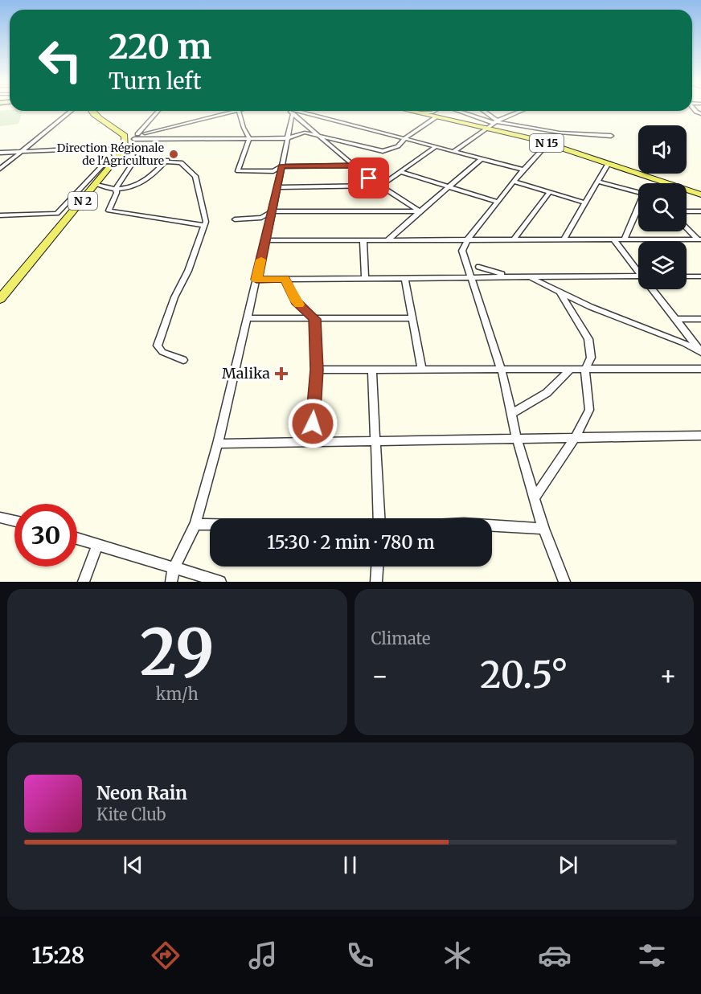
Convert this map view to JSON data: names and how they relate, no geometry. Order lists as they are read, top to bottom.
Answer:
{
  "streets": {
    "main road": ["N 15", "N 2"]
  },
  "places": {
    "other": ["Direction Régionale de l'Agriculture"],
    "health": ["Malika"]
  },
  "page": {
    "turn": ["220 m", "Turn left"],
    "limit": "30",
    "trip": "15:30 · 2 min · 780 m",
    "tile": [
      ["29", "km/h"],
      "Climate"
    ],
    "heat": ["−", "20.5°", "+"],
    "song": ["Neon Rain", "Kite Club"],
    "tabs": "15:28"
  }
}
